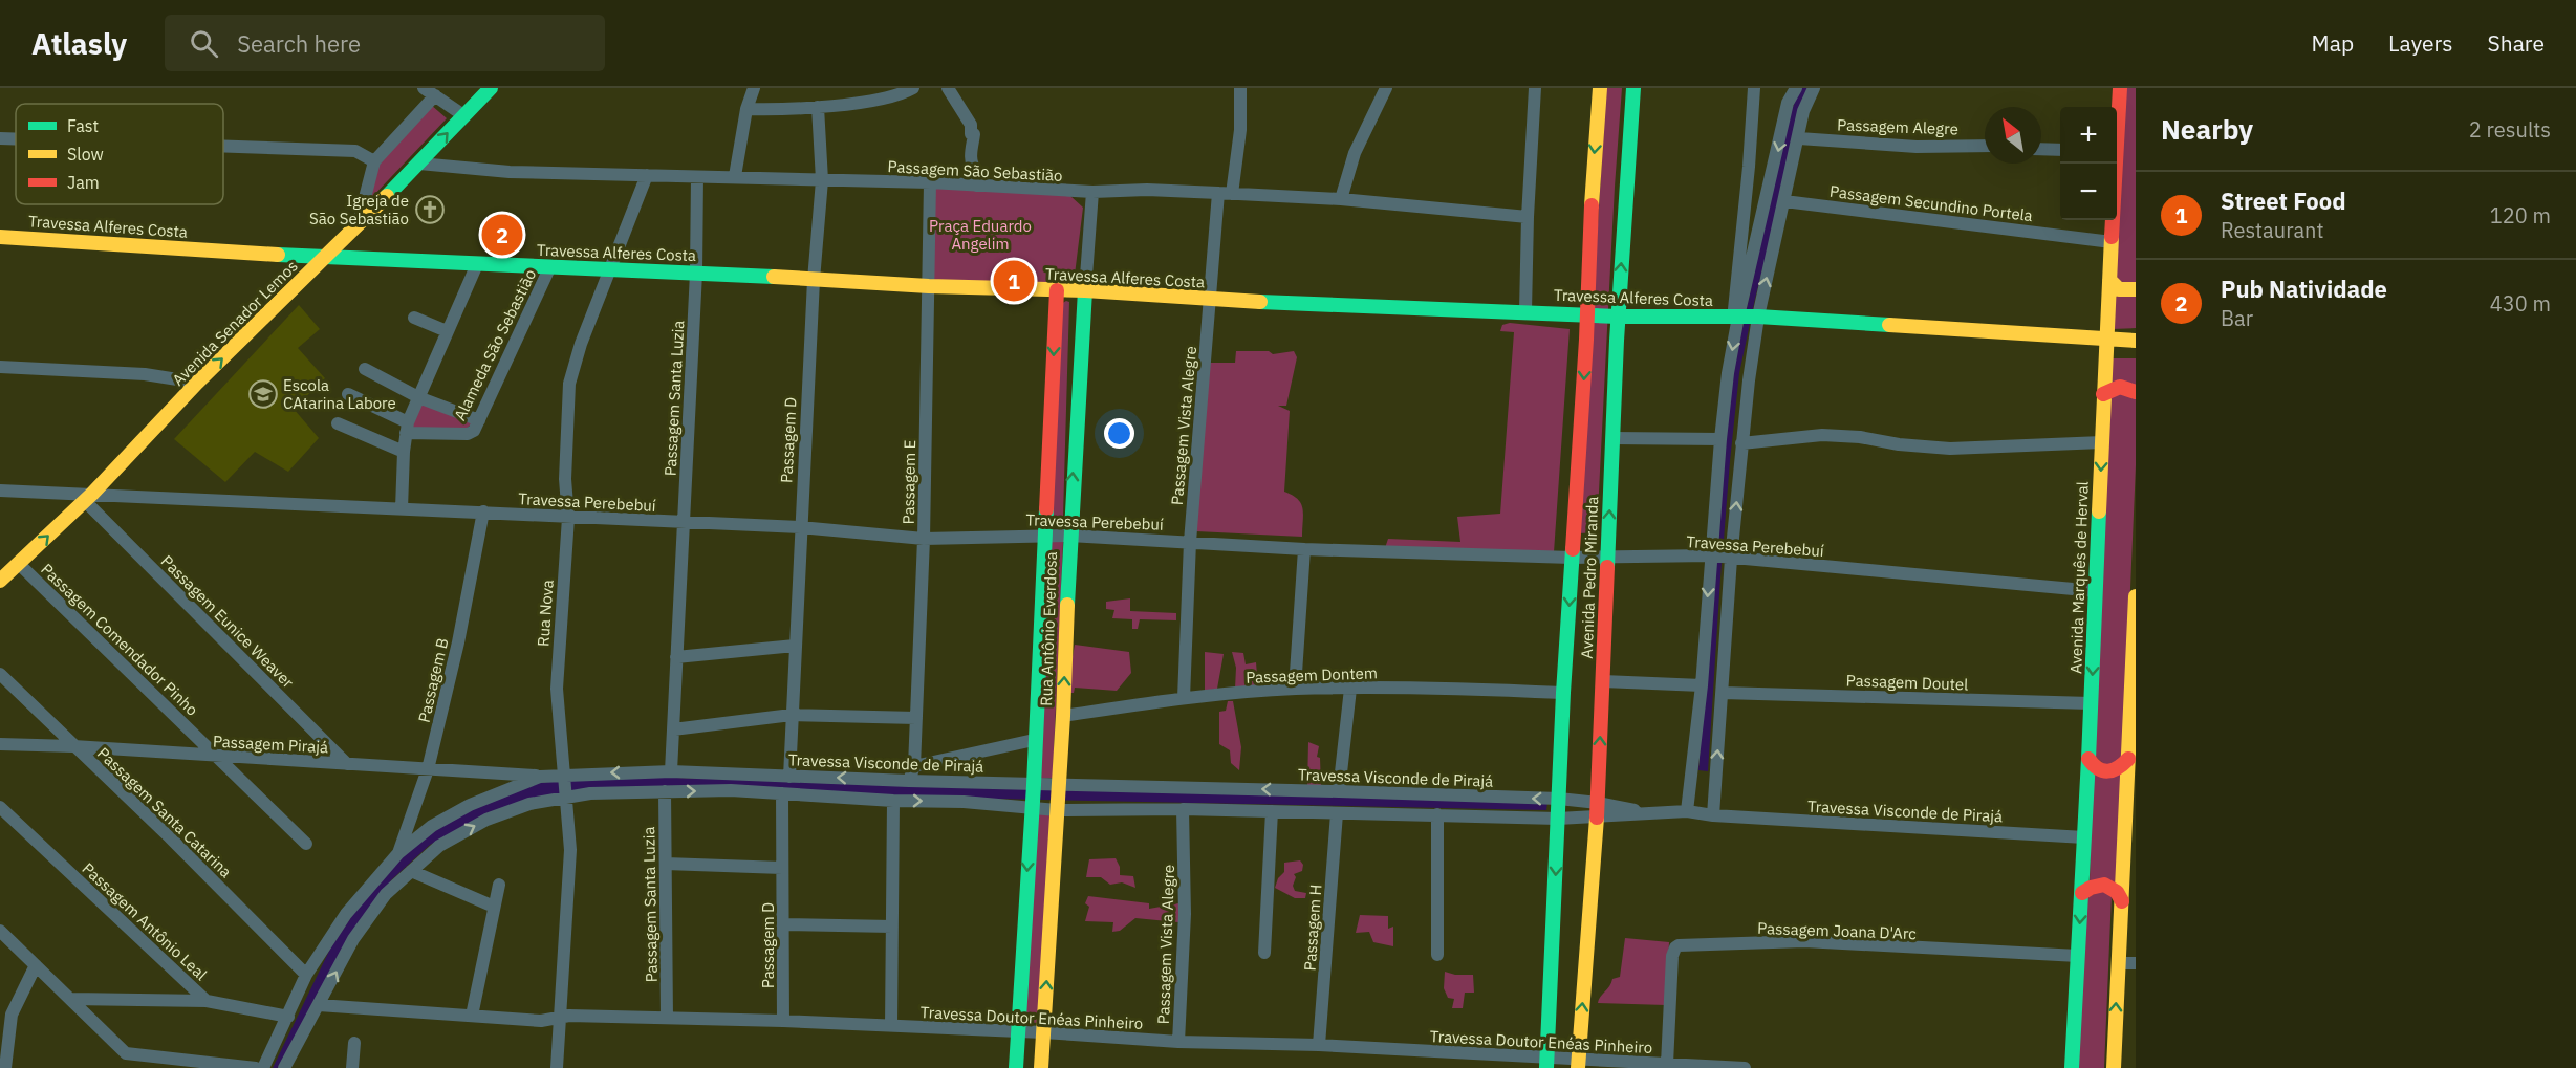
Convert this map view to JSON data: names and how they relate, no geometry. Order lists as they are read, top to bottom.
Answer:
{
  "streets": {
    "main road": [
      "Travessa Alferes Costa",
      "Avenida Senador Lemos",
      "Avenida Pedro Miranda",
      "Avenida Marquês de Herval",
      "Rua Antônio Everdosa"
    ],
    "street": [
      "Passagem Alegre",
      "Passagem São Sebastião",
      "Passagem Secundino Portela",
      "Alameda São Sebastião",
      "Passagem Santa Luzia",
      "Passagem Vista Alegre",
      "Passagem D",
      "Passagem E",
      "Travessa Perebebuí",
      "Rua Nova",
      "Passagem Eunice Weaver",
      "Passagem Comendador Pinho",
      "Passagem Dontem",
      "Passagem B",
      "Passagem Doutel",
      "Passagem Pirajá",
      "Travessa Visconde de Pirajá",
      "Passagem Santa Catarina",
      "Passagem Antônio Leal",
      "Passagem H",
      "Passagem Joana D'Arc",
      "Travessa Doutor Enéas Pinheiro"
    ]
  },
  "crossings": [
    ["Passagem São Sebastião", "Avenida Senador Lemos"],
    ["Passagem São Sebastião", "Passagem Santa Luzia"],
    ["Passagem São Sebastião", "Passagem Vista Alegre"],
    ["Passagem São Sebastião", "Passagem D"],
    ["Passagem São Sebastião", "Passagem E"],
    ["Passagem São Sebastião", "Rua Nova"],
    ["Passagem São Sebastião", "Rua Antônio Everdosa"],
    ["Passagem Secundino Portela", "Avenida Marquês de Herval"],
    ["Travessa Alferes Costa", "Avenida Senador Lemos"],
    ["Travessa Alferes Costa", "Alameda São Sebastião"],
    ["Travessa Alferes Costa", "Passagem Santa Luzia"],
    ["Travessa Alferes Costa", "Passagem Vista Alegre"],
    ["Travessa Alferes Costa", "Passagem D"],
    ["Travessa Alferes Costa", "Passagem E"],
    ["Travessa Alferes Costa", "Avenida Pedro Miranda"],
    ["Travessa Alferes Costa", "Avenida Marquês de Herval"],
    ["Travessa Alferes Costa", "Rua Nova"],
    ["Travessa Alferes Costa", "Rua Antônio Everdosa"],
    ["Avenida Senador Lemos", "Travessa Perebebuí"],
    ["Avenida Senador Lemos", "Passagem Eunice Weaver"],
    ["Avenida Senador Lemos", "Passagem Comendador Pinho"],
    ["Passagem Santa Luzia", "Travessa Perebebuí"],
    ["Passagem Santa Luzia", "Travessa Visconde de Pirajá"],
    ["Passagem Santa Luzia", "Travessa Doutor Enéas Pinheiro"],
    ["Passagem Vista Alegre", "Travessa Perebebuí"],
    ["Passagem Vista Alegre", "Passagem Dontem"],
    ["Passagem Vista Alegre", "Travessa Visconde de Pirajá"],
    ["Passagem Vista Alegre", "Travessa Doutor Enéas Pinheiro"],
    ["Passagem D", "Travessa Perebebuí"],
    ["Passagem D", "Travessa Visconde de Pirajá"],
    ["Passagem D", "Travessa Doutor Enéas Pinheiro"],
    ["Passagem E", "Travessa Perebebuí"],
    ["Passagem E", "Travessa Visconde de Pirajá"],
    ["Travessa Perebebuí", "Avenida Pedro Miranda"],
    ["Travessa Perebebuí", "Avenida Marquês de Herval"],
    ["Travessa Perebebuí", "Rua Nova"],
    ["Travessa Perebebuí", "Passagem Eunice Weaver"],
    ["Travessa Perebebuí", "Rua Antônio Everdosa"],
    ["Travessa Perebebuí", "Passagem B"],
    ["Avenida Pedro Miranda", "Passagem Dontem"],
    ["Avenida Pedro Miranda", "Travessa Visconde de Pirajá"],
    ["Avenida Pedro Miranda", "Travessa Doutor Enéas Pinheiro"],
    ["Avenida Marquês de Herval", "Passagem Doutel"],
    ["Avenida Marquês de Herval", "Travessa Visconde de Pirajá"],
    ["Avenida Marquês de Herval", "Passagem Joana D'Arc"],
    ["Rua Nova", "Travessa Visconde de Pirajá"],
    ["Rua Nova", "Travessa Doutor Enéas Pinheiro"],
    ["Passagem Eunice Weaver", "Passagem Pirajá"],
    ["Rua Antônio Everdosa", "Passagem Dontem"],
    ["Rua Antônio Everdosa", "Travessa Visconde de Pirajá"],
    ["Rua Antônio Everdosa", "Travessa Doutor Enéas Pinheiro"],
    ["Passagem Comendador Pinho", "Passagem Pirajá"],
    ["Passagem B", "Passagem Pirajá"],
    ["Passagem B", "Travessa Visconde de Pirajá"],
    ["Passagem Pirajá", "Travessa Visconde de Pirajá"],
    ["Passagem Pirajá", "Passagem Santa Catarina"],
    ["Travessa Visconde de Pirajá", "Passagem Santa Catarina"],
    ["Travessa Visconde de Pirajá", "Passagem Antônio Leal"],
    ["Travessa Visconde de Pirajá", "Passagem H"],
    ["Travessa Visconde de Pirajá", "Travessa Doutor Enéas Pinheiro"],
    ["Passagem H", "Travessa Doutor Enéas Pinheiro"],
    ["Passagem Joana D'Arc", "Travessa Doutor Enéas Pinheiro"]
  ],
  "one_way": ["Avenida Senador Lemos"],
  "parks": ["Praça Eduardo Angelim"],
  "places": {
    "church": ["Igreja de São Sebastião"],
    "school or university": ["Escola CAtarina Labore"]
  },
  "legend": ["Fast", "Slow", "Jam"],
  "north": "top left",
  "page": {
    "header": "Atlasly",
    "search": "Search here",
    "nav": ["Map", "Layers", "Share"],
    "heading": ["Nearby", "2 results"],
    "map_buttons": ["+", "−"],
    "list": [
      {
        "mark": "1",
        "name": "Street Food",
        "note": "Restaurant",
        "value": "120 m"
      },
      {
        "mark": "2",
        "name": "Pub Natividade",
        "note": "Bar",
        "value": "430 m"
      }
    ],
    "pins": ["2", "1"]
  }
}
